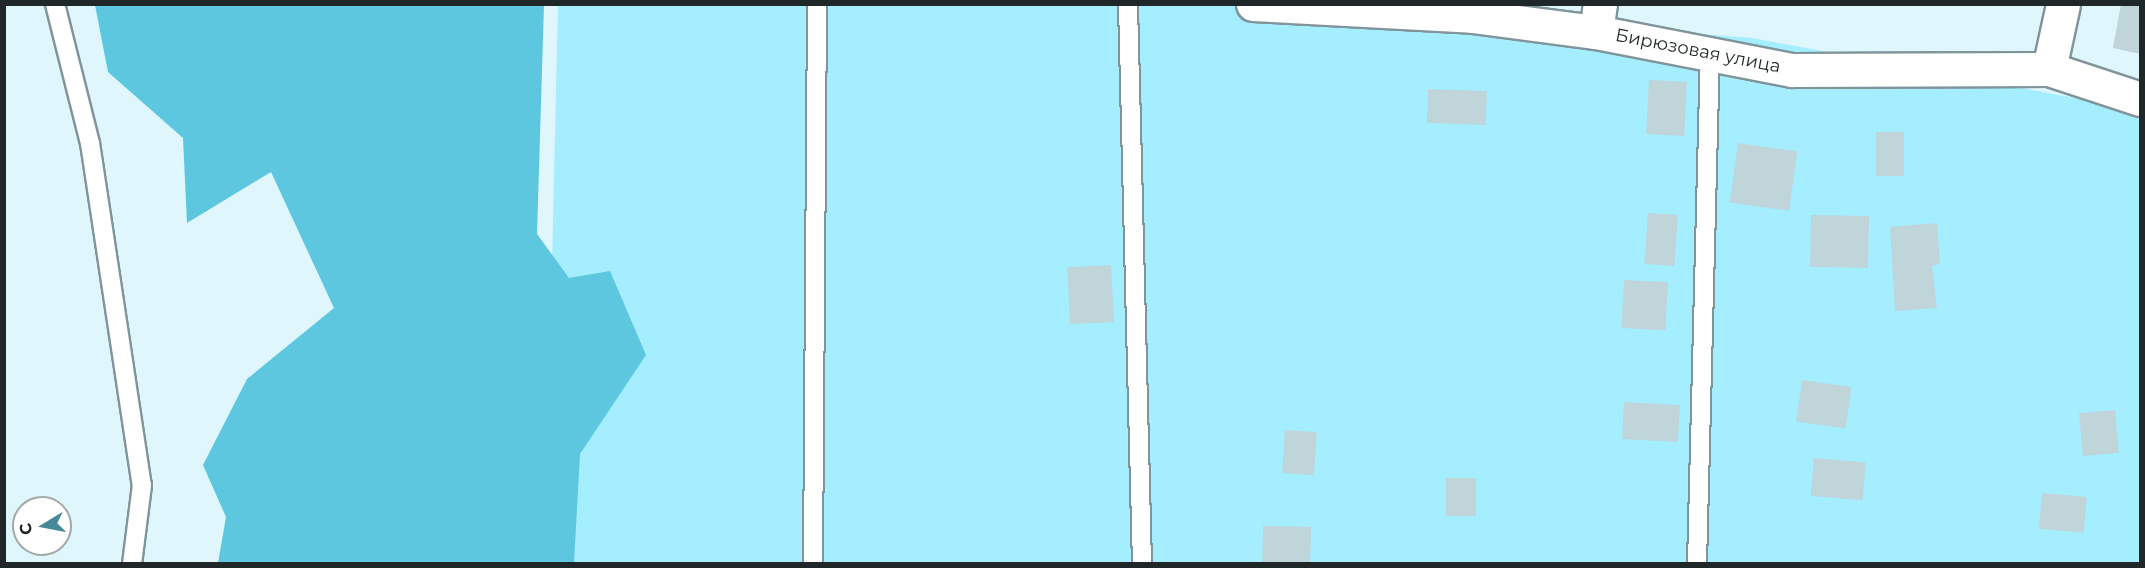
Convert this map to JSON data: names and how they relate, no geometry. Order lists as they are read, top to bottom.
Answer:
{
  "streets": {
    "street": ["Бирюзовая улица"]
  },
  "north": "left"
}
